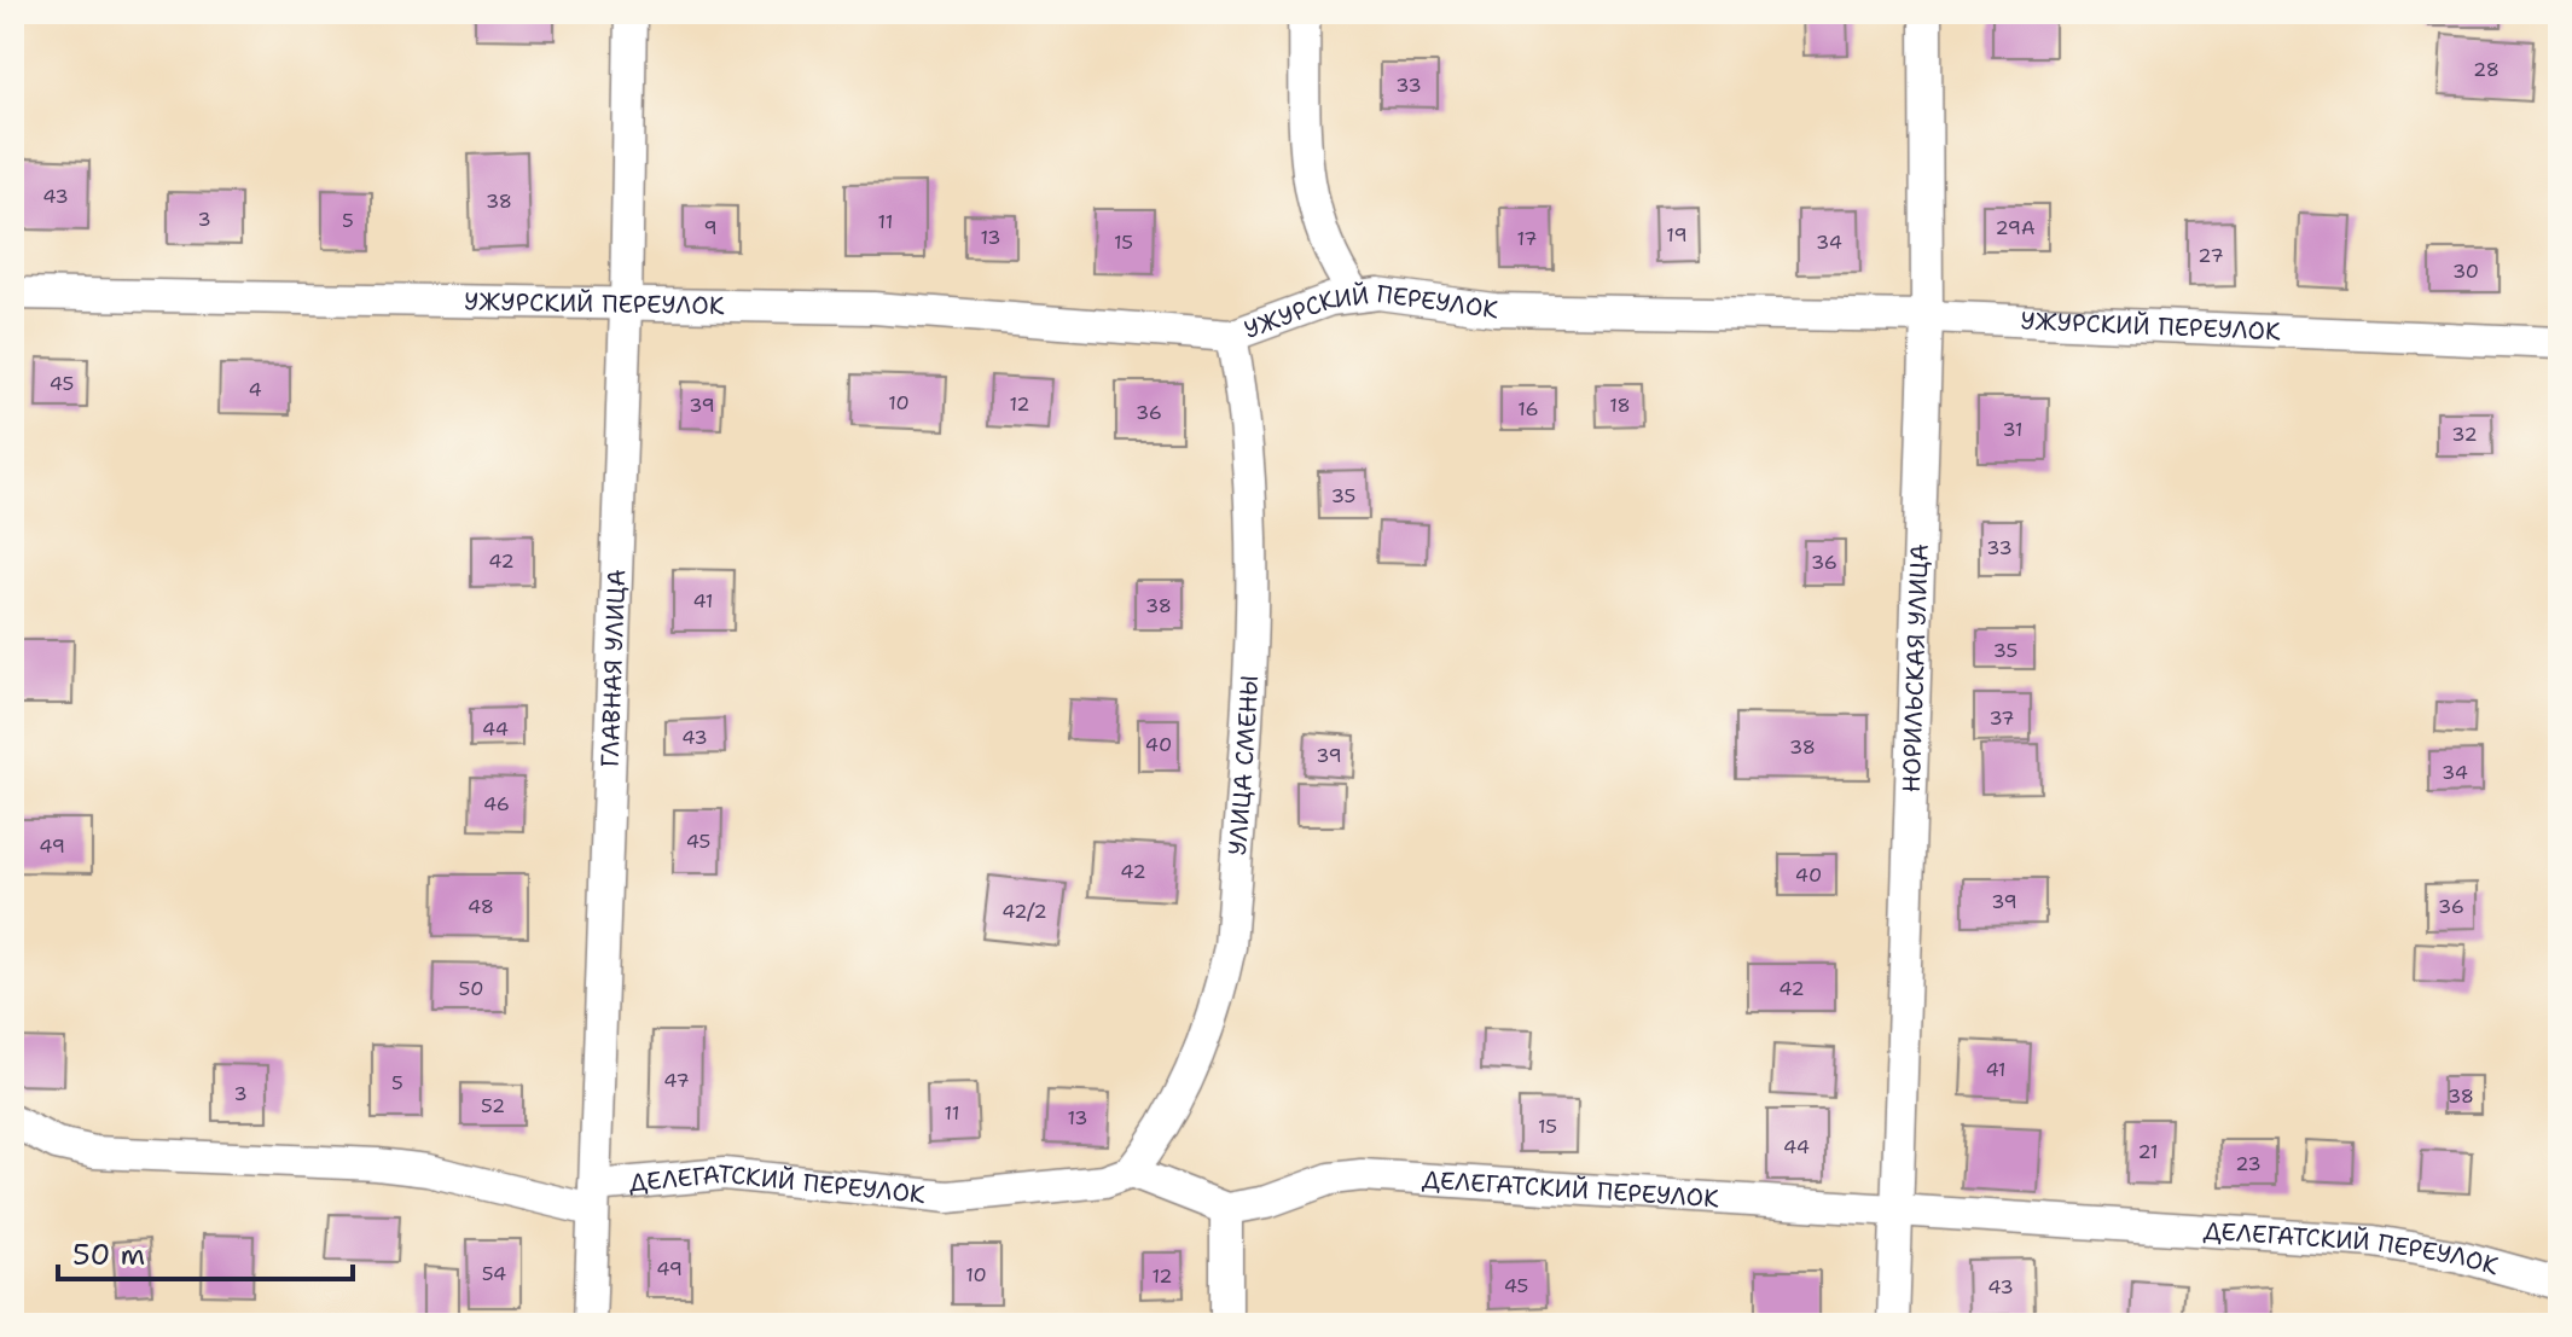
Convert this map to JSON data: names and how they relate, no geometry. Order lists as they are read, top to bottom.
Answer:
{
  "streets": {
    "street": [
      "УЖУРСКИЙ ПЕРЕУЛОК",
      "ГЛАВНАЯ УЛИЦА",
      "НОРИЛЬСКАЯ УЛИЦА",
      "УЛИЦА СМЕНЫ",
      "ДЕЛЕГАТСКИЙ ПЕРЕУЛОК"
    ]
  },
  "crossings": [
    ["УЖУРСКИЙ ПЕРЕУЛОК", "ГЛАВНАЯ УЛИЦА"],
    ["УЖУРСКИЙ ПЕРЕУЛОК", "НОРИЛЬСКАЯ УЛИЦА"],
    ["УЖУРСКИЙ ПЕРЕУЛОК", "УЛИЦА СМЕНЫ"],
    ["ГЛАВНАЯ УЛИЦА", "ДЕЛЕГАТСКИЙ ПЕРЕУЛОК"],
    ["НОРИЛЬСКАЯ УЛИЦА", "ДЕЛЕГАТСКИЙ ПЕРЕУЛОК"],
    ["УЛИЦА СМЕНЫ", "ДЕЛЕГАТСКИЙ ПЕРЕУЛОК"]
  ],
  "house_numbers": [
    "28",
    "33",
    "43",
    "38",
    "3",
    "5",
    "11",
    "9",
    "29А",
    "19",
    "13",
    "17",
    "15",
    "34",
    "27",
    "30",
    "45",
    "4",
    "10",
    "12",
    "39",
    "18",
    "16",
    "36",
    "31",
    "32",
    "35",
    "33",
    "42",
    "36",
    "41",
    "38",
    "35",
    "37",
    "44",
    "43",
    "40",
    "38",
    "39",
    "34",
    "46",
    "45",
    "49",
    "42",
    "40",
    "39",
    "48",
    "36",
    "42/2",
    "50",
    "42",
    "41",
    "47",
    "5",
    "3",
    "38",
    "52",
    "11",
    "13",
    "15",
    "44",
    "21",
    "23",
    "49",
    "54",
    "10",
    "12",
    "45",
    "43"
  ],
  "scale_bar": "50 m"
}
